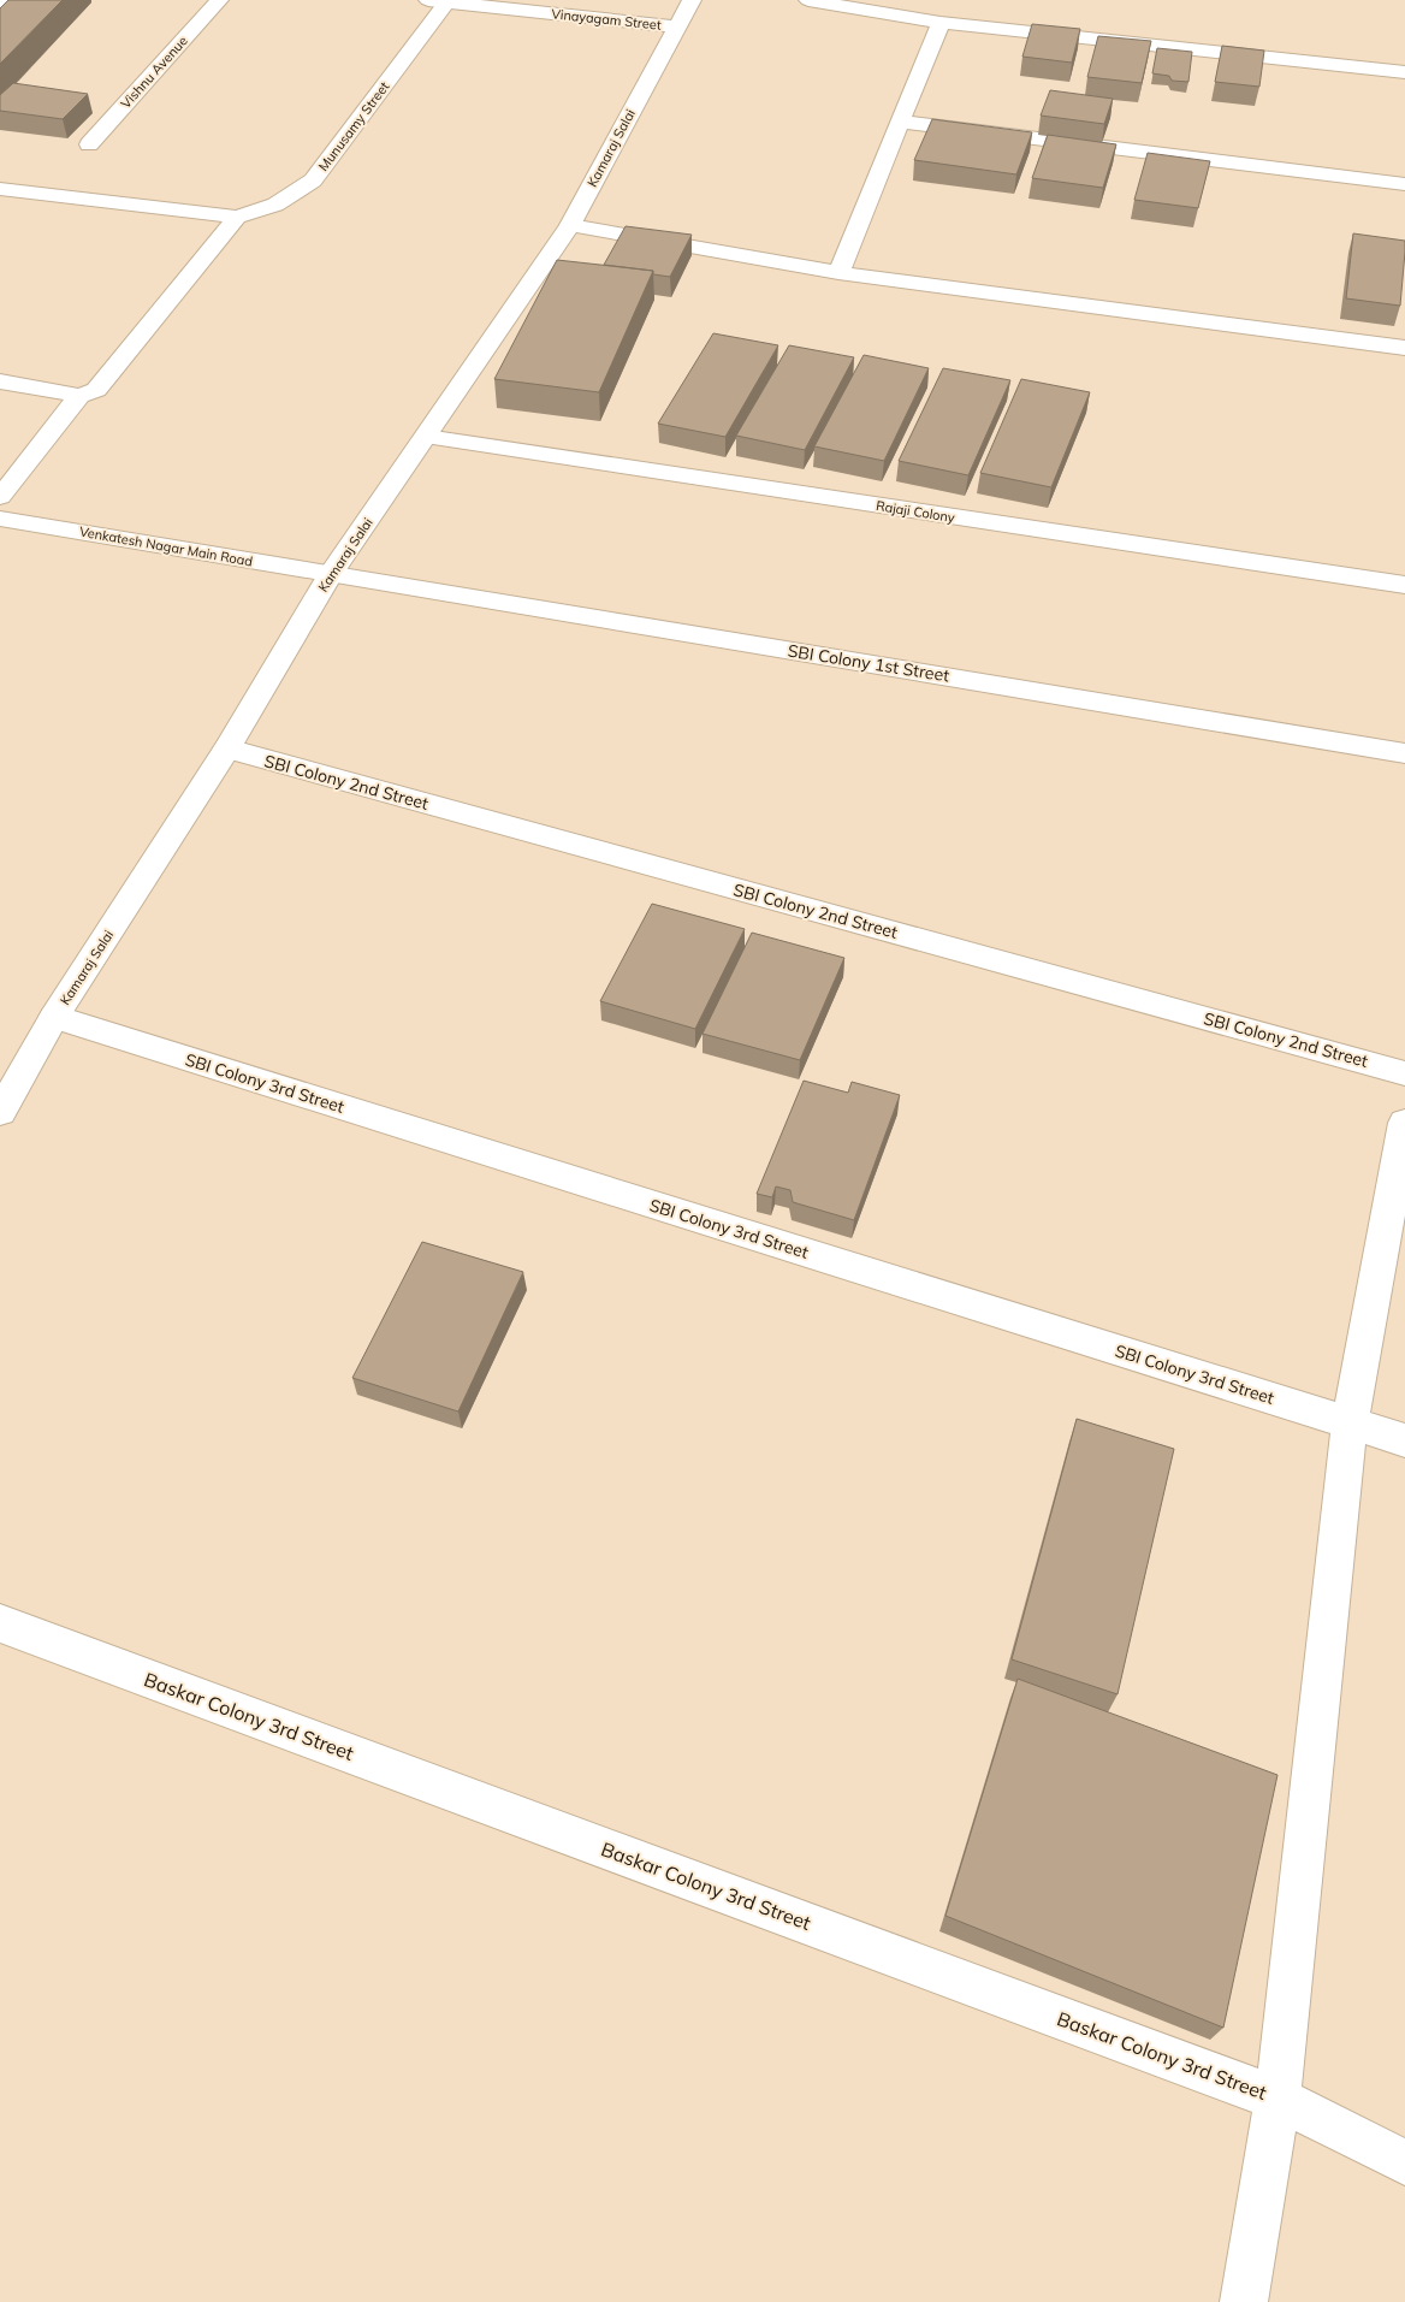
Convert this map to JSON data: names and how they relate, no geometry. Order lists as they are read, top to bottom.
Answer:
{
  "streets": {
    "street": [
      "Vinayagam Street",
      "Vishnu Avenue",
      "Munusamy Street",
      "Kamaraj Salai",
      "Rajaji Colony",
      "Venkatesh Nagar Main Road",
      "SBI Colony 1st Street",
      "SBI Colony 2nd Street",
      "SBI Colony 3rd Street",
      "Baskar Colony 3rd Street"
    ]
  },
  "crossings": [
    ["Vinayagam Street", "Munusamy Street"],
    ["Vinayagam Street", "Kamaraj Salai"],
    ["Kamaraj Salai", "Rajaji Colony"],
    ["Kamaraj Salai", "Venkatesh Nagar Main Road"],
    ["Kamaraj Salai", "SBI Colony 1st Street"],
    ["Kamaraj Salai", "SBI Colony 2nd Street"],
    ["Kamaraj Salai", "SBI Colony 3rd Street"],
    ["Venkatesh Nagar Main Road", "SBI Colony 1st Street"]
  ]
}
